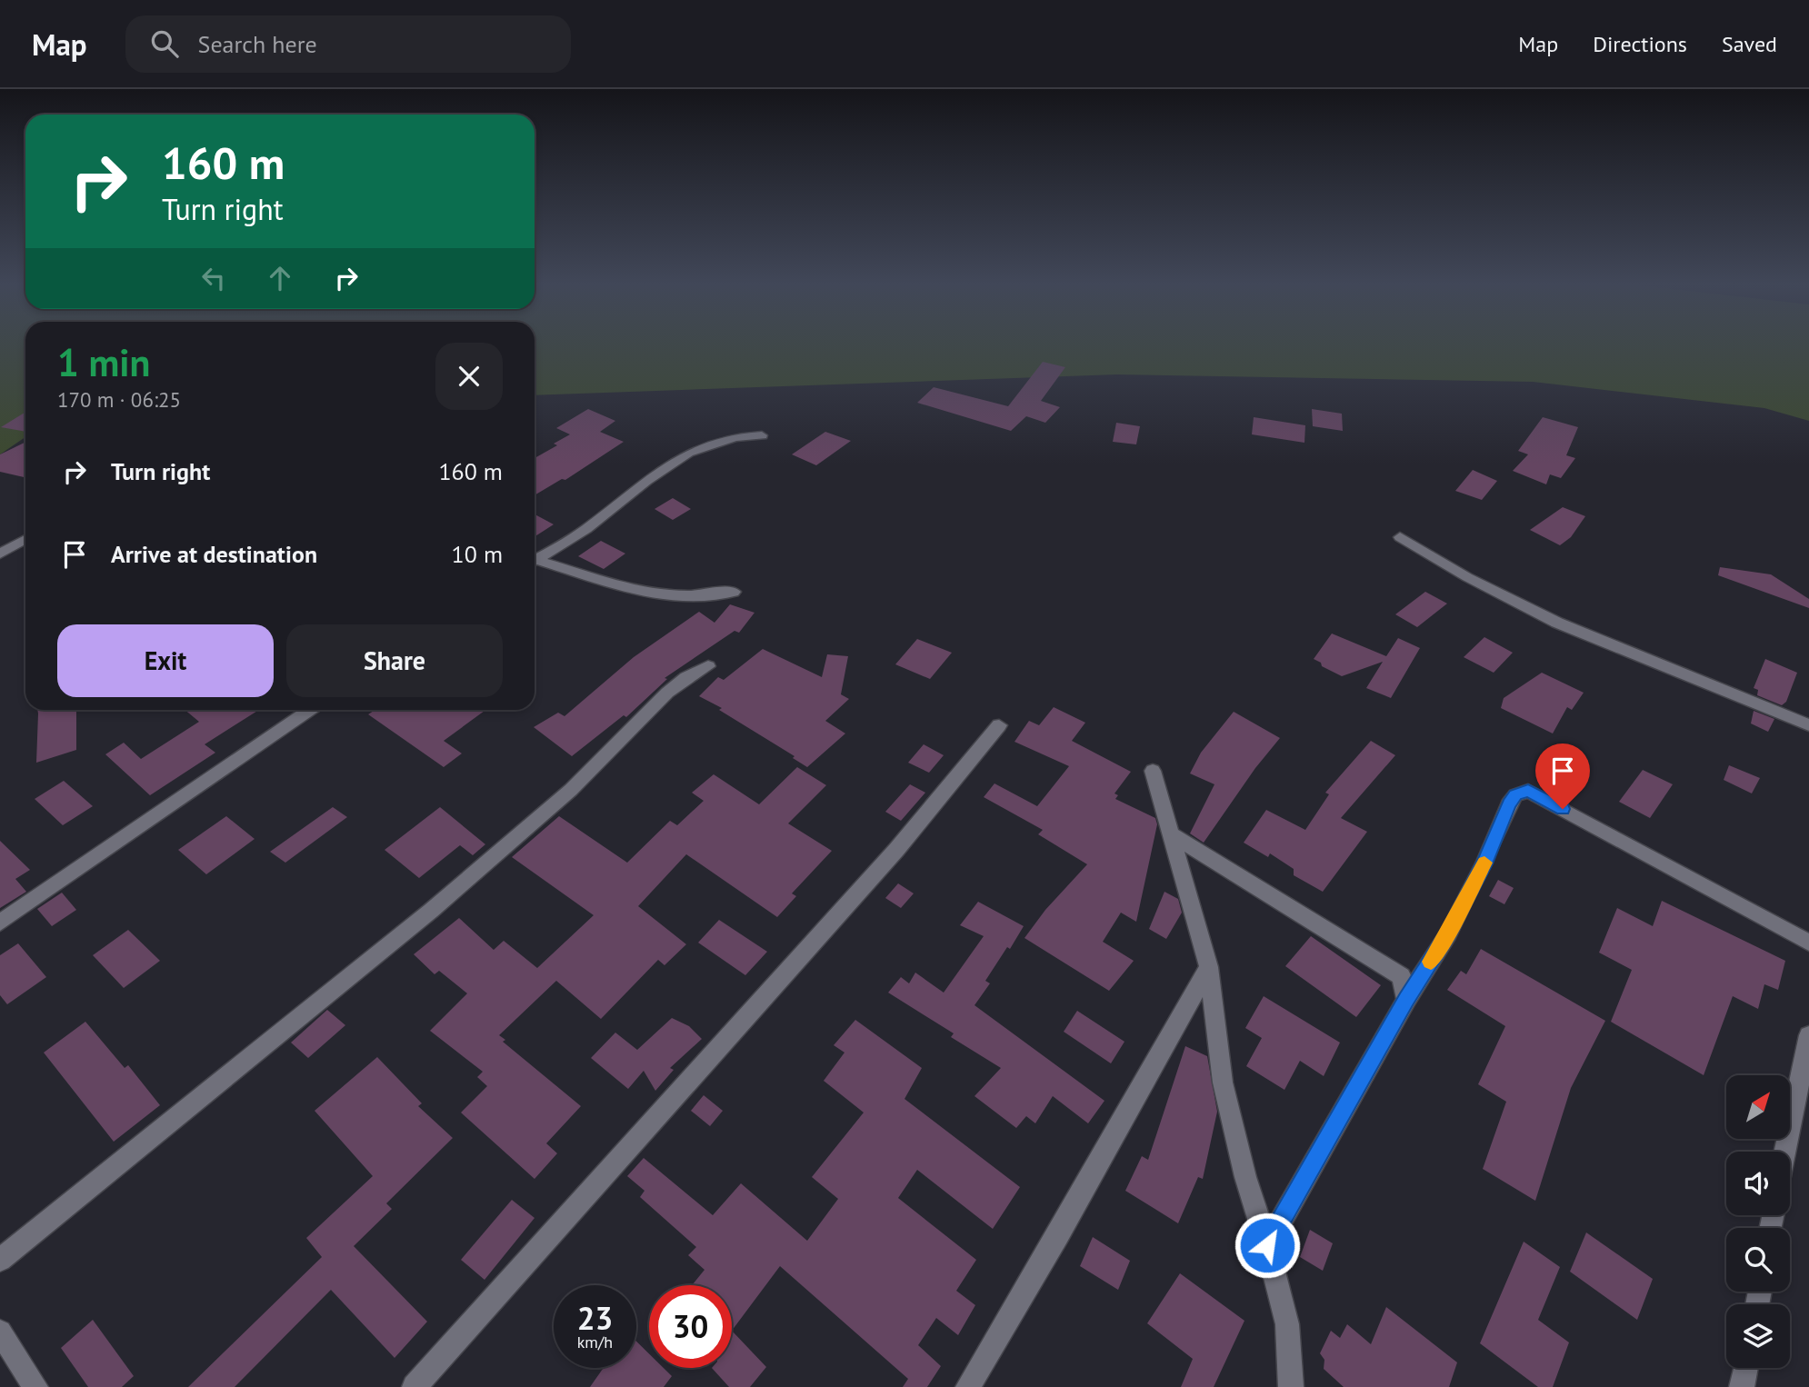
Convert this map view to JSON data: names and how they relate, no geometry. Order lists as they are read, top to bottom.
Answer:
{
  "north": "top right",
  "page": {
    "header": "Map",
    "search": "Search here",
    "nav": ["Map", "Directions", "Saved"],
    "turn": ["160 m", "Turn right"],
    "heading": ["1 min", "170 m · 06:25"],
    "list": [
      {
        "name": "Turn right",
        "value": "160 m"
      },
      {
        "name": "Arrive at destination",
        "value": "10 m"
      }
    ],
    "buttons": ["Exit", "Share"],
    "speed": "23 km/h",
    "limit": "30"
  }
}
